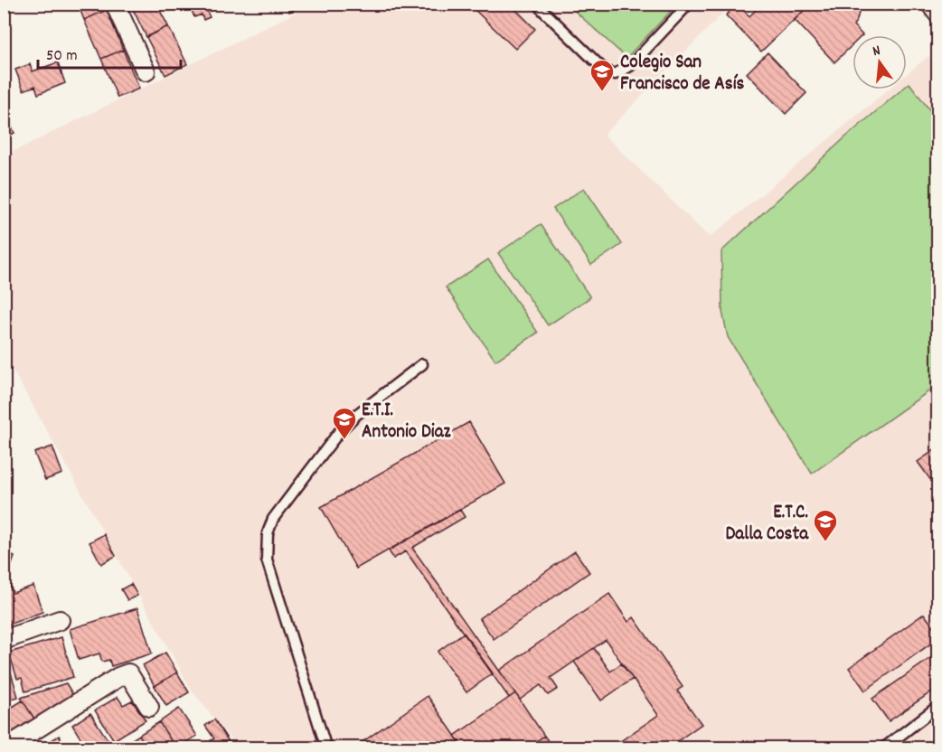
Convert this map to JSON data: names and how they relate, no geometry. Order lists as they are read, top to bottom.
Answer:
{
  "places": {
    "school or university": ["Colegio San Francisco de Asís", "E.T.I. Antonio Diaz", "E.T.C. Dalla Costa"]
  },
  "scale_bar": "50 m",
  "north": "top"
}
